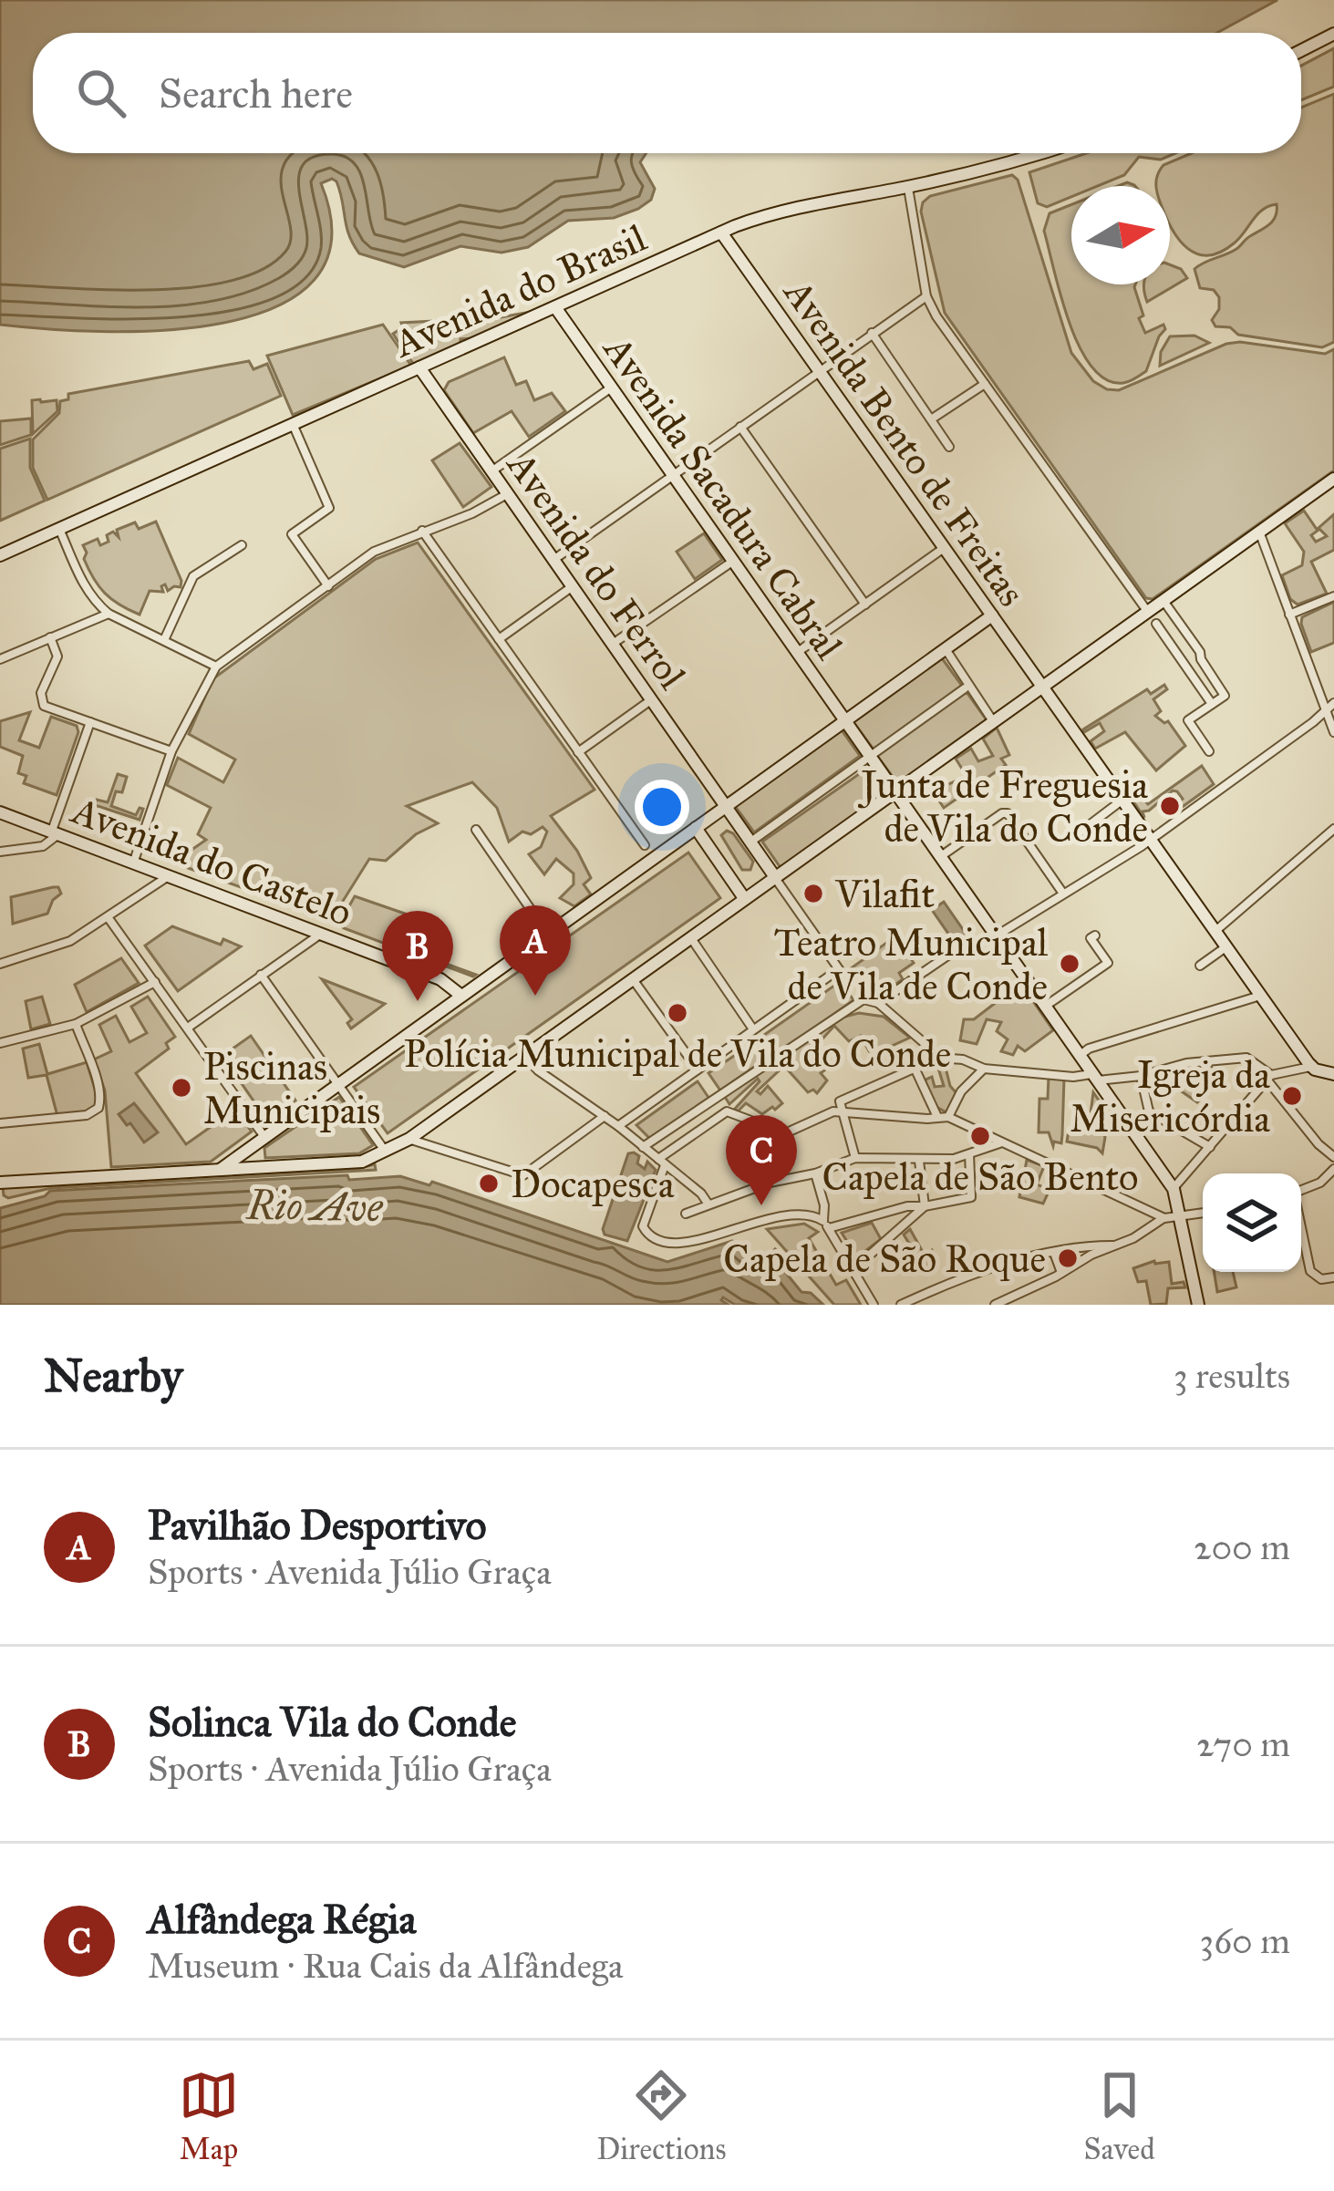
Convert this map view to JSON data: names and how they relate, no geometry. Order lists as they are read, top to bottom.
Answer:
{
  "streets": {
    "street": [
      "Avenida do Brasil",
      "Avenida Bento de Freitas",
      "Avenida Sacadura Cabral",
      "Avenida do Ferrol",
      "Avenida do Castelo"
    ]
  },
  "crossings": [
    ["Avenida do Brasil", "Avenida Bento de Freitas"],
    ["Avenida do Brasil", "Avenida Sacadura Cabral"],
    ["Avenida do Brasil", "Avenida do Ferrol"]
  ],
  "water": ["Rio Ave"],
  "places": [
    "Junta de Freguesia de Vila do Conde",
    "Vilafit",
    "Teatro Municipal de Vila de Conde",
    "Polícia Municipal de Vila do Conde",
    "Piscinas Municipais",
    "Igreja da Misericórdia",
    "Capela de São Bento",
    "Docapesca",
    "Capela de São Roque"
  ],
  "north": "right",
  "page": {
    "search": "Search here",
    "pins": ["A", "B", "C"],
    "heading": ["Nearby", "3 results"],
    "list": [
      {
        "mark": "A",
        "name": "Pavilhão Desportivo",
        "note": "Sports · Avenida Júlio Graça",
        "value": "200 m"
      },
      {
        "mark": "B",
        "name": "Solinca Vila do Conde",
        "note": "Sports · Avenida Júlio Graça",
        "value": "270 m"
      },
      {
        "mark": "C",
        "name": "Alfândega Régia",
        "note": "Museum · Rua Cais da Alfândega",
        "value": "360 m"
      }
    ],
    "nav": ["Map", "Directions", "Saved"]
  }
}
